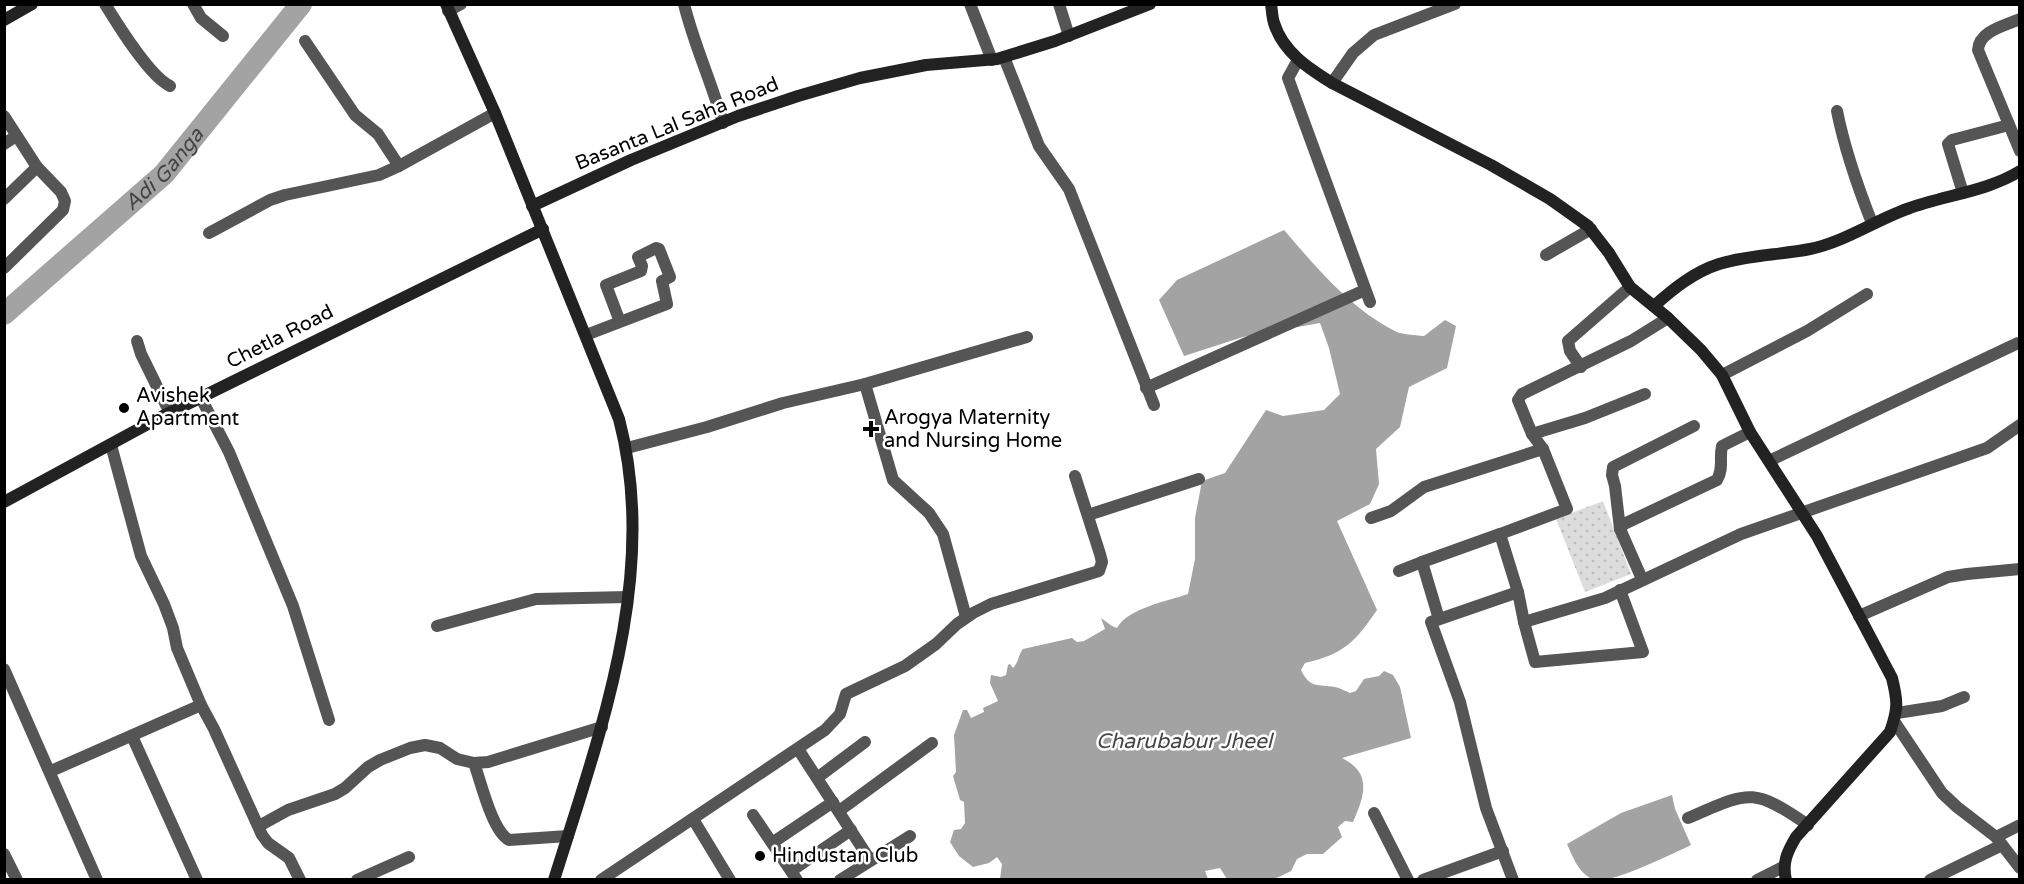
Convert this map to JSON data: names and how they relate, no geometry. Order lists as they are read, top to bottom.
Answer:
{
  "streets": {
    "main road": ["Basanta Lal Saha Road", "Chetla Road"]
  },
  "water": ["Adi Ganga", "Charubabur Jheel"],
  "places": {
    "other": ["Avishek Apartment", "Hindustan Club"],
    "health": ["Arogya Maternity and Nursing Home"]
  }
}
